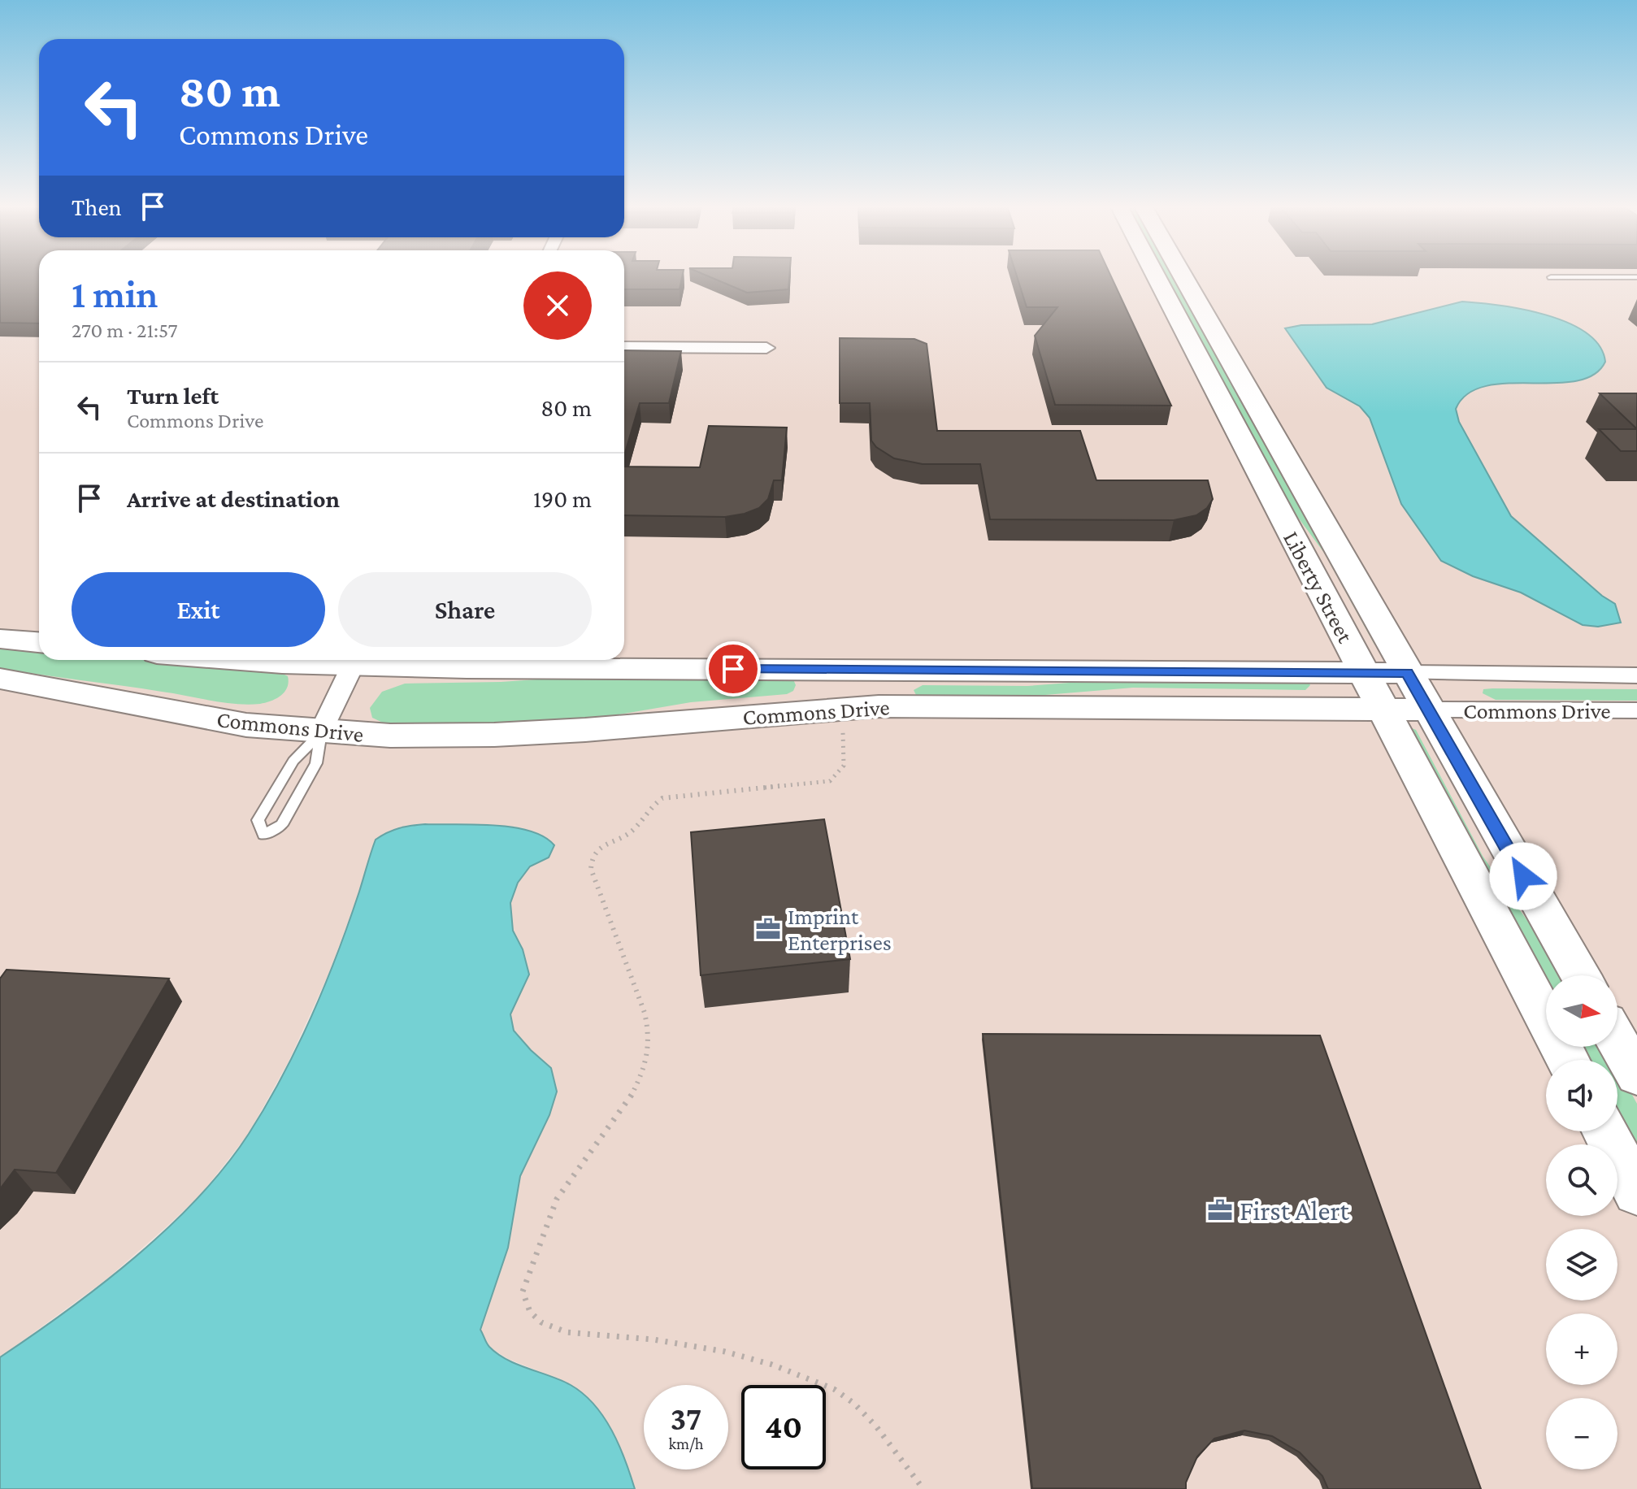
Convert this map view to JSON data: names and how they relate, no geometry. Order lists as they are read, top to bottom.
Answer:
{
  "streets": {
    "street": ["Liberty Street", "Commons Drive"]
  },
  "crossings": [
    ["Liberty Street", "Commons Drive"]
  ],
  "places": {
    "office": ["Imprint Enterprises", "First Alert"]
  },
  "north": "right",
  "page": {
    "turn": ["80 m", "Commons Drive"],
    "then": "Then",
    "heading": ["1 min", "270 m · 21:57"],
    "list": [
      {
        "name": "Turn left",
        "note": "Commons Drive",
        "value": "80 m"
      },
      {
        "name": "Arrive at destination",
        "value": "190 m"
      }
    ],
    "buttons": ["Exit", "Share"],
    "map_buttons": ["+", "−"],
    "speed": "37 km/h",
    "limit": "40"
  }
}
